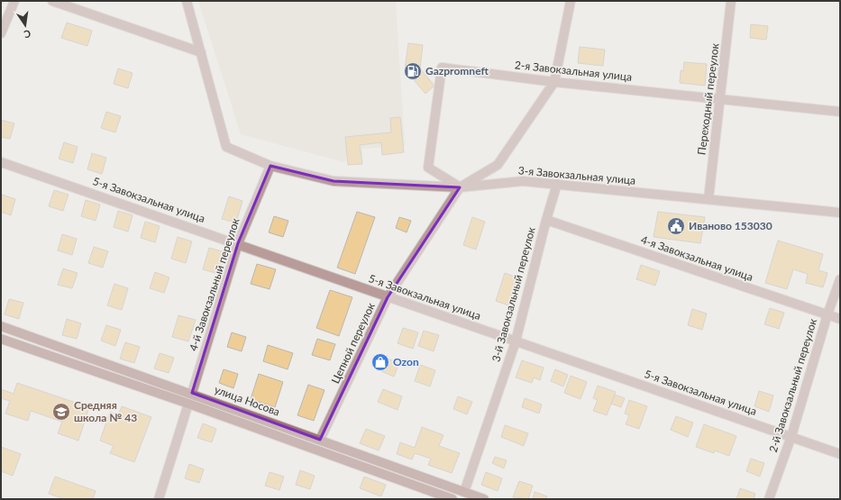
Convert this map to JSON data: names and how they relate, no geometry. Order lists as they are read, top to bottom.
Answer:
{
  "streets": {
    "main road": ["улица Носова"],
    "street": [
      "2-я Завокзальная улица",
      "Переходный переулок",
      "3-я Завокзальная улица",
      "5-я Завокзальная улица",
      "4-я Завокзальная улица",
      "4-й Завокзальный переулок",
      "3-й Завокзальный переулок",
      "Цепной переулок",
      "2-й Завокзальный переулок"
    ]
  },
  "crossings": [
    ["2-я Завокзальная улица", "Переходный переулок"],
    ["2-я Завокзальная улица", "3-я Завокзальная улица"],
    ["2-я Завокзальная улица", "Цепной переулок"],
    ["Переходный переулок", "3-я Завокзальная улица"],
    ["3-я Завокзальная улица", "4-й Завокзальный переулок"],
    ["3-я Завокзальная улица", "3-й Завокзальный переулок"],
    ["3-я Завокзальная улица", "Цепной переулок"],
    ["5-я Завокзальная улица", "4-й Завокзальный переулок"],
    ["5-я Завокзальная улица", "3-й Завокзальный переулок"],
    ["5-я Завокзальная улица", "Цепной переулок"],
    ["5-я Завокзальная улица", "2-й Завокзальный переулок"],
    ["4-я Завокзальная улица", "3-й Завокзальный переулок"],
    ["4-я Завокзальная улица", "2-й Завокзальный переулок"],
    ["4-й Завокзальный переулок", "улица Носова"],
    ["3-й Завокзальный переулок", "улица Носова"],
    ["Цепной переулок", "улица Носова"]
  ],
  "places": {
    "fuel station": ["Gazpromneft"],
    "public building": ["Иваново 153030"],
    "shop": ["Ozon"],
    "school or university": ["Средняя школа № 43"]
  },
  "north": "bottom"
}
